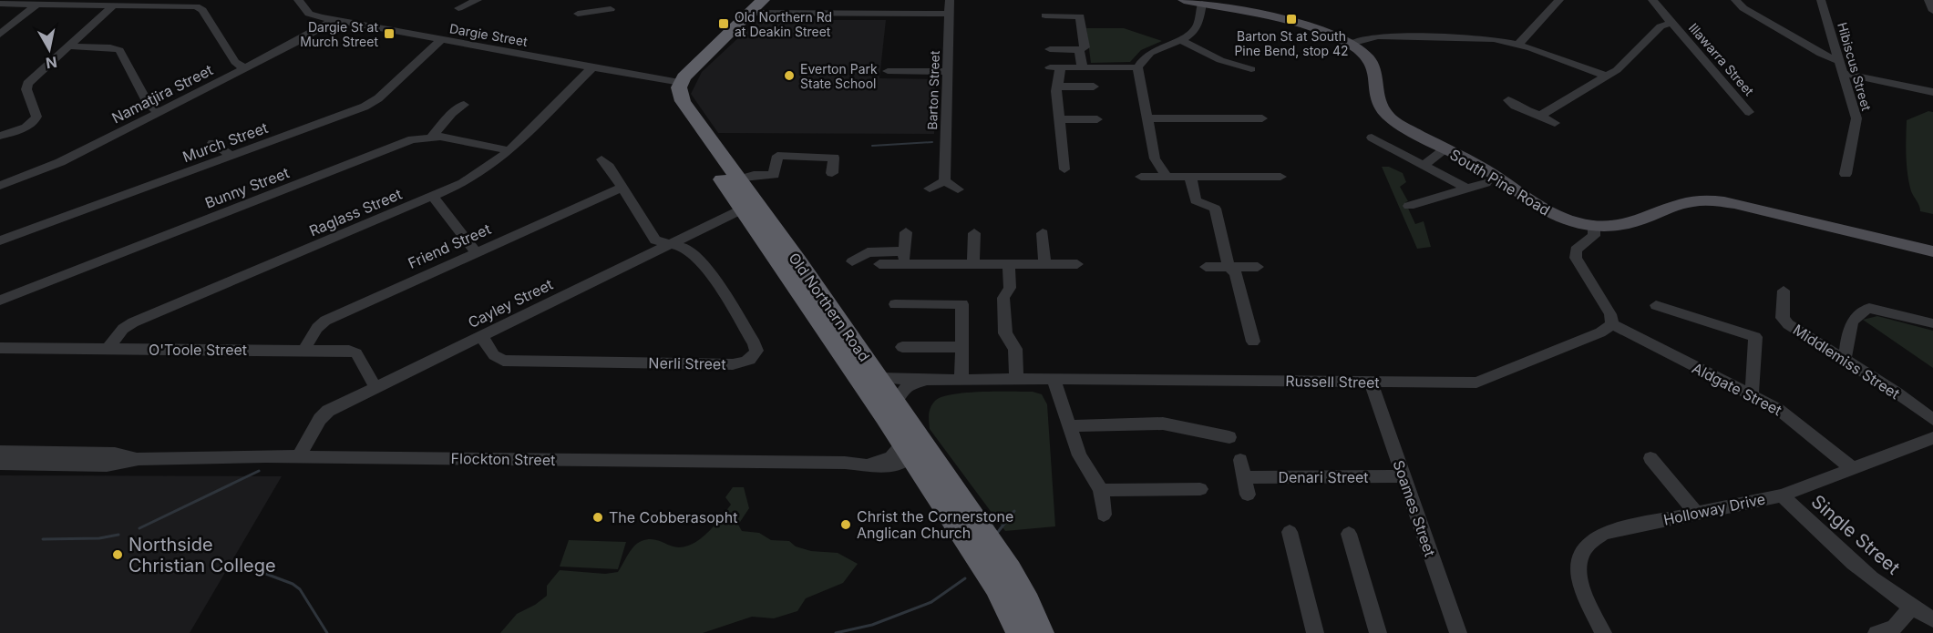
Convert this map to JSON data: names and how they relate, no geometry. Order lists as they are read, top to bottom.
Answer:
{
  "streets": {
    "highway": ["Old Northern Road"],
    "main road": ["South Pine Road"],
    "street": [
      "Dargie Street",
      "Illawarra Street",
      "Hibiscus Street",
      "Barton Street",
      "Namatjira Street",
      "Murch Street",
      "Bunny Street",
      "Raglass Street",
      "Friend Street",
      "Cayley Street",
      "O'Toole Street",
      "Middlemiss Street",
      "Nerli Street",
      "Russell Street",
      "Aldgate Street",
      "Flockton Street",
      "Denari Street",
      "Soames Street",
      "Holloway Drive",
      "Single Street"
    ]
  },
  "crossings": [
    ["Dargie Street", "Namatjira Street"],
    ["Dargie Street", "Murch Street"],
    ["Dargie Street", "Raglass Street"],
    ["Dargie Street", "Old Northern Road"],
    ["Bunny Street", "Raglass Street"],
    ["Raglass Street", "O'Toole Street"],
    ["Friend Street", "O'Toole Street"],
    ["Cayley Street", "Old Northern Road"],
    ["Cayley Street", "O'Toole Street"],
    ["Cayley Street", "Nerli Street"],
    ["Cayley Street", "Flockton Street"],
    ["Old Northern Road", "Russell Street"],
    ["Old Northern Road", "Flockton Street"],
    ["Russell Street", "Aldgate Street"],
    ["Russell Street", "Soames Street"],
    ["Aldgate Street", "Holloway Drive"],
    ["Denari Street", "Soames Street"],
    ["Holloway Drive", "Single Street"]
  ],
  "places": {
    "transit": ["Barton St at South Pine Bend, stop 42", "Old Northern Rd at Deakin Street", "Dargie St at Murch Street"],
    "other": [
      "Everton Park State School",
      "The Cobberasopht",
      "Christ the Cornerstone Anglican Church",
      "Northside Christian College"
    ]
  },
  "north": "bottom"
}
